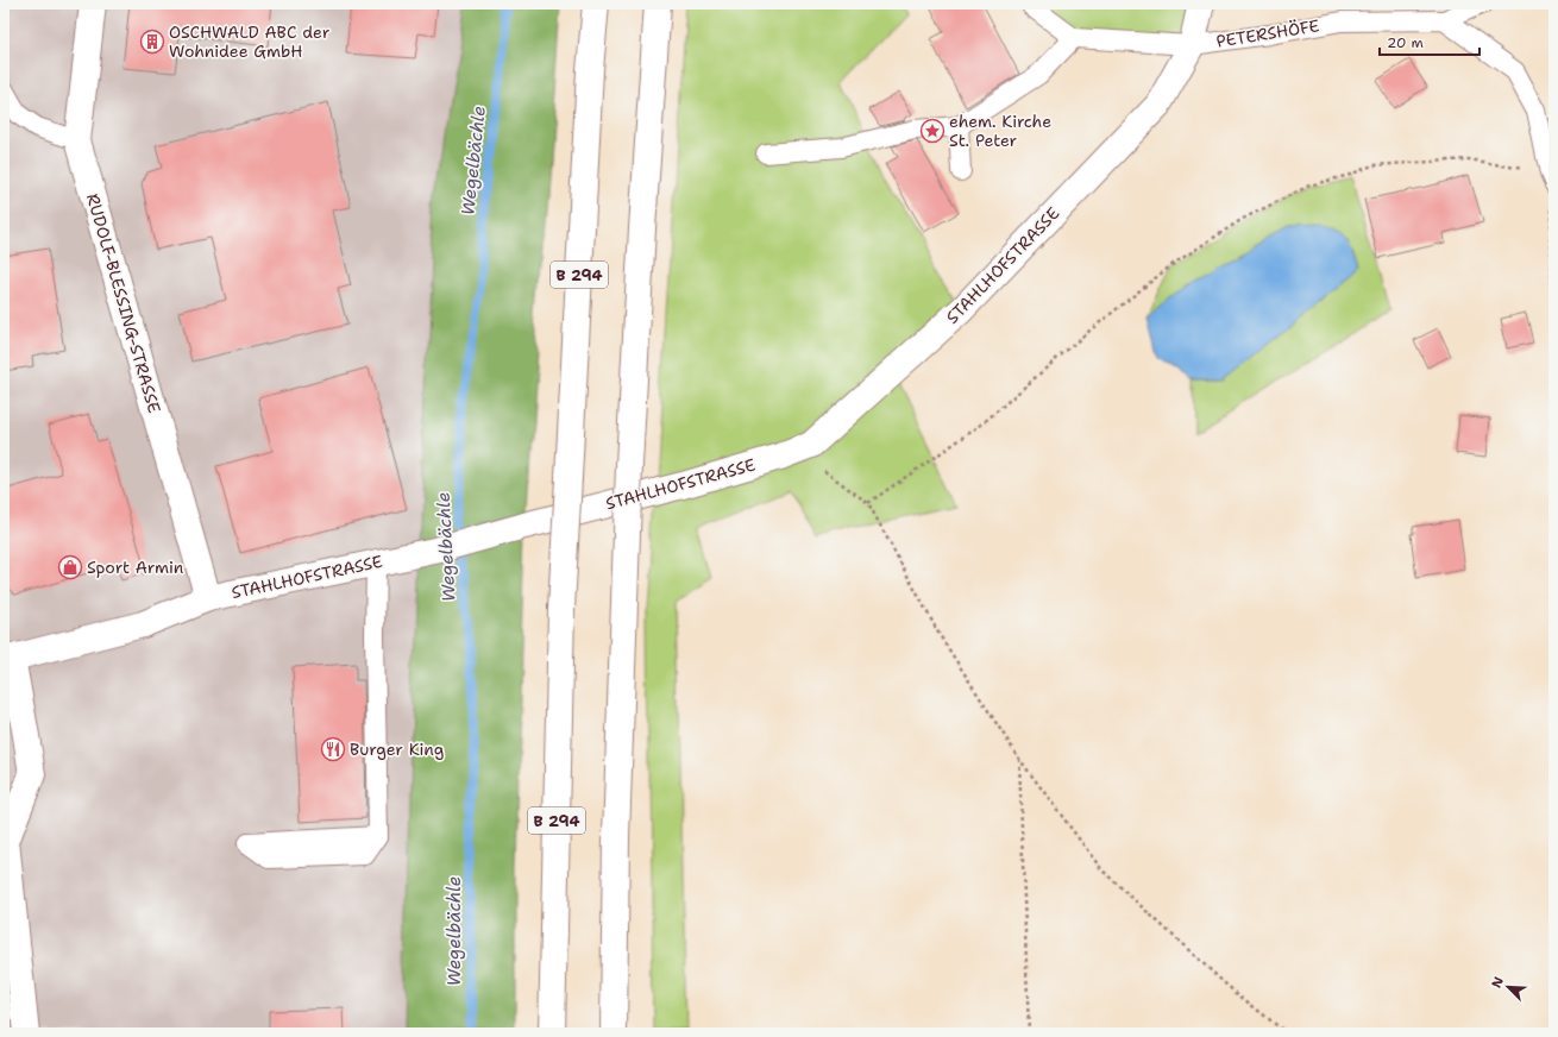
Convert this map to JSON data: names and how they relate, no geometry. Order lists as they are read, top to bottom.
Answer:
{
  "streets": {
    "main road": [
      "PETERSHÖFE",
      "STAHLHOFSTRASSE",
      "B 294",
      "RUDOLF-BLESSING-STRASSE"
    ]
  },
  "crossings": [
    ["PETERSHÖFE", "STAHLHOFSTRASSE"],
    ["STAHLHOFSTRASSE", "RUDOLF-BLESSING-STRASSE"]
  ],
  "water": ["Wegelbächle"],
  "places": {
    "building": ["OSCHWALD ABC der Wohnidee GmbH"],
    "place": ["ehem. Kirche St. Peter"],
    "shop": ["Sport Armin"],
    "restaurant": ["Burger King"]
  },
  "scale_bar": "20 m",
  "north": "top left"
}
